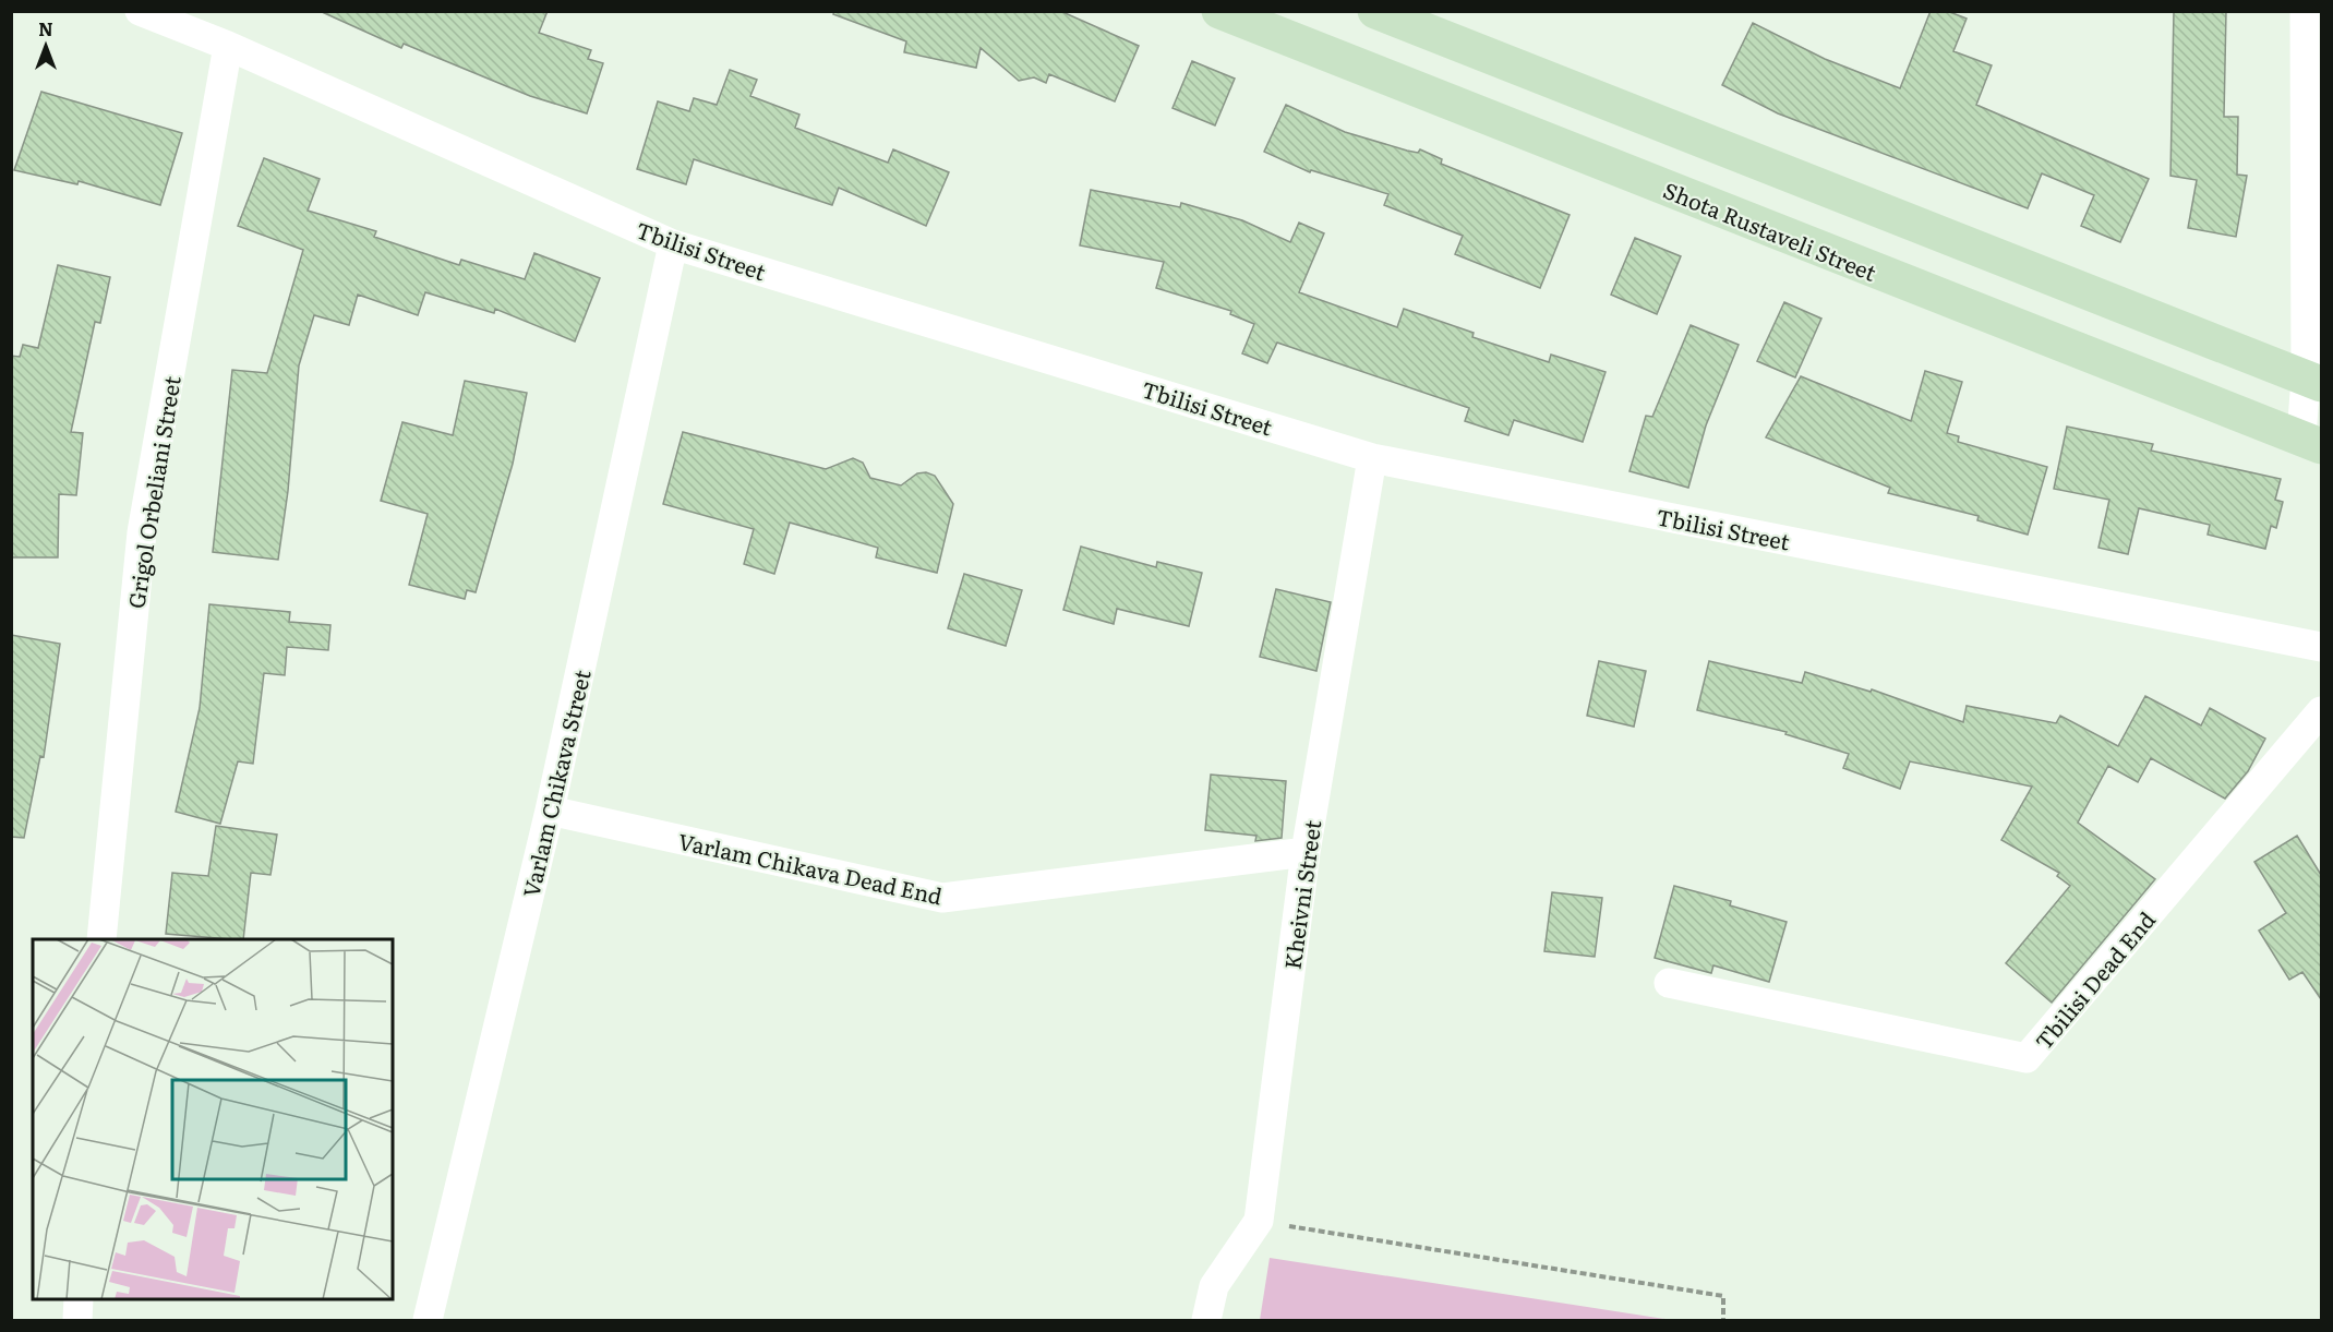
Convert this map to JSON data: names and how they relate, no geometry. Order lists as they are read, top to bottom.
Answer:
{
  "streets": {
    "street": [
      "Shota Rustaveli Street",
      "Tbilisi Street",
      "Grigol Orbeliani Street",
      "Varlam Chikava Street",
      "Varlam Chikava Dead End",
      "Kheivni Street",
      "Tbilisi Dead End"
    ]
  },
  "crossings": [
    ["Tbilisi Street", "Grigol Orbeliani Street"],
    ["Tbilisi Street", "Varlam Chikava Street"],
    ["Tbilisi Street", "Kheivni Street"],
    ["Varlam Chikava Street", "Varlam Chikava Dead End"],
    ["Varlam Chikava Dead End", "Kheivni Street"]
  ],
  "north": "top"
}
